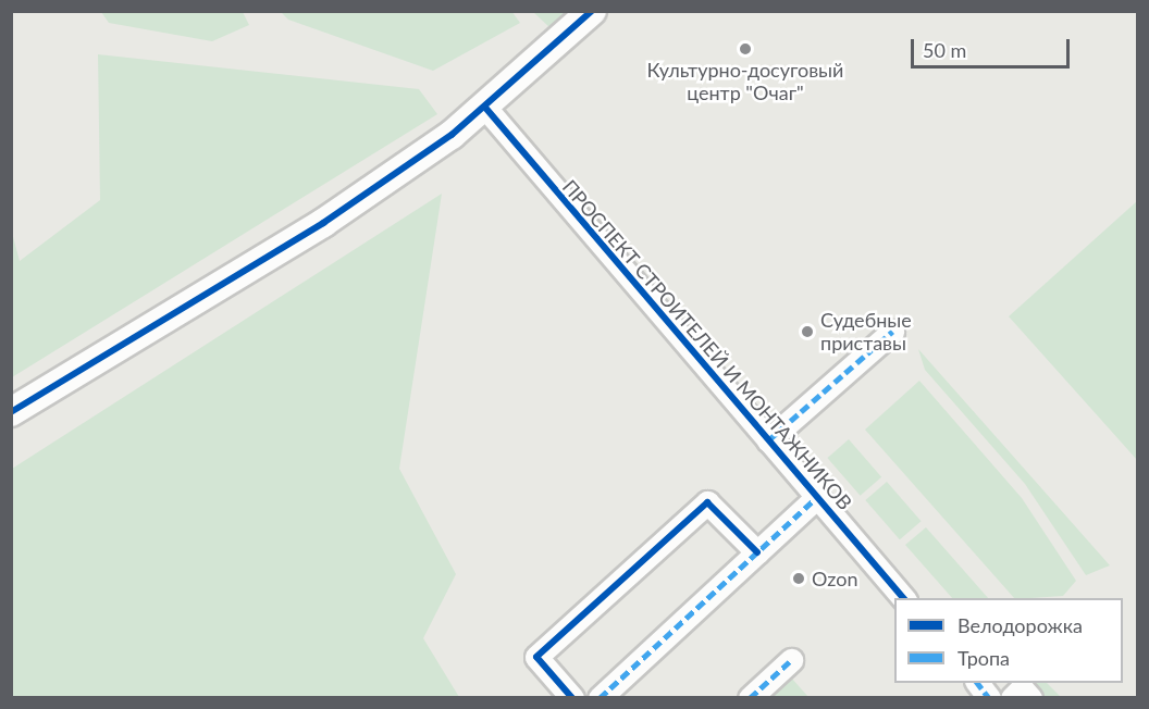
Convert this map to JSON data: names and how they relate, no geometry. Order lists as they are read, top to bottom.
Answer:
{
  "streets": {
    "street": ["ПРОСПЕКТ СТРОИТЕЛЕЙ И МОНТАЖНИКОВ"]
  },
  "places": ["Культурно-досуговый центр \"Очаг\"", "Судебные приставы", "Ozon"],
  "legend": ["Велодорожка", "Тропа"],
  "scale_bar": "50 m"
}
